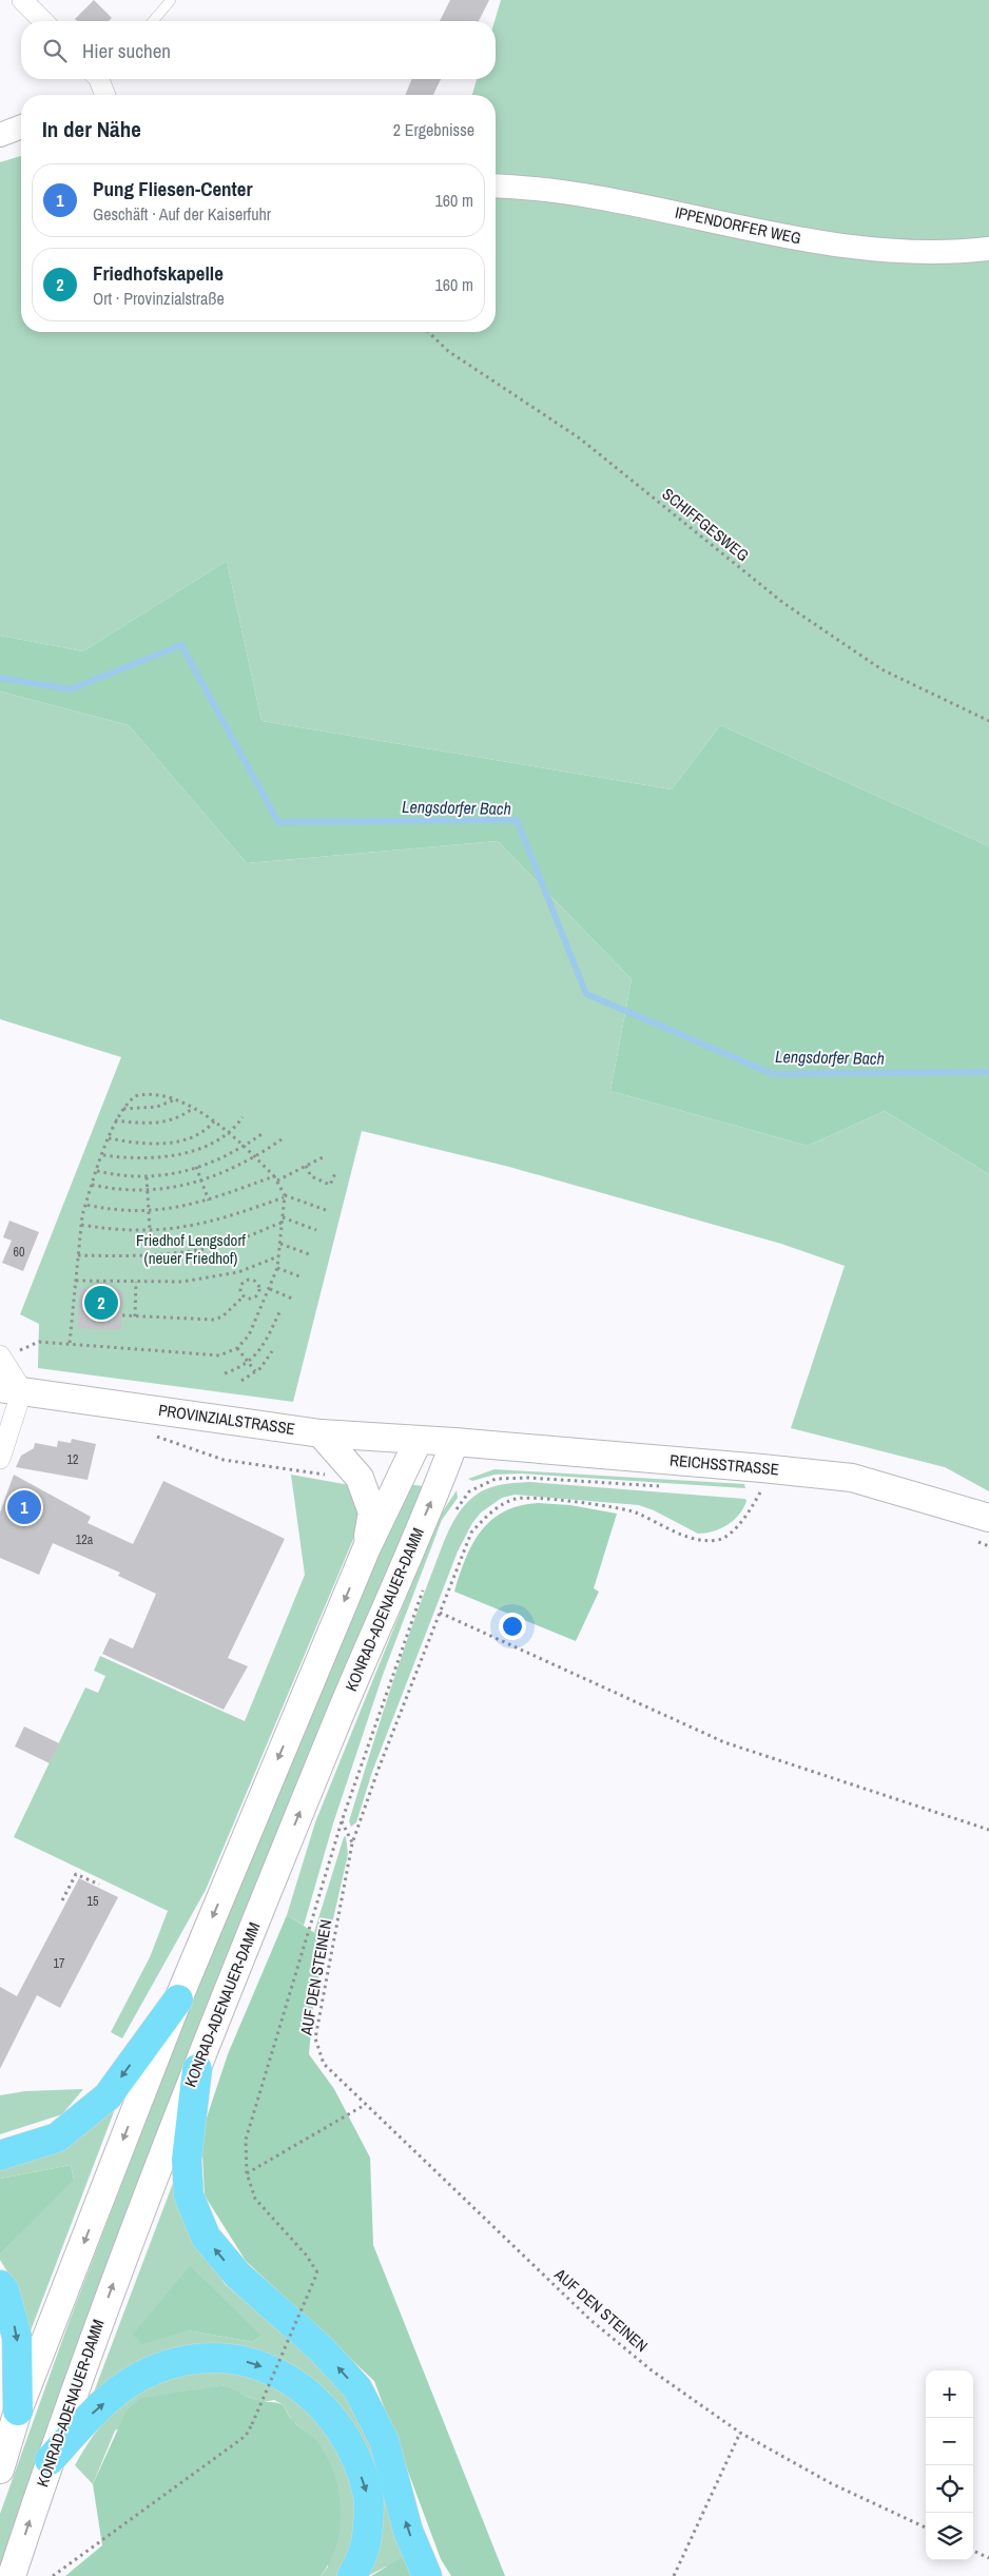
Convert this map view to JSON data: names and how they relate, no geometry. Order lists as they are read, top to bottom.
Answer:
{
  "streets": {
    "main road": ["PROVINZIALSTRASSE", "REICHSSTRASSE", "KONRAD-ADENAUER-DAMM"],
    "street": ["IPPENDORFER WEG"],
    "path": ["SCHIFFGESWEG", "AUF DEN STEINEN"]
  },
  "crossings": [
    ["PROVINZIALSTRASSE", "REICHSSTRASSE"],
    ["PROVINZIALSTRASSE", "KONRAD-ADENAUER-DAMM"],
    ["REICHSSTRASSE", "KONRAD-ADENAUER-DAMM"],
    ["REICHSSTRASSE", "AUF DEN STEINEN"]
  ],
  "water": ["Lengsdorfer Bach"],
  "parks": ["Friedhof Lengsdorf (neuer Friedhof)"],
  "house_numbers": [
    "60",
    "12",
    "12a",
    "15",
    "17"
  ],
  "page": {
    "search": "Hier suchen",
    "heading": ["In der Nähe", "2 Ergebnisse"],
    "list": [
      {
        "mark": "1",
        "name": "Pung Fliesen-Center",
        "note": "Geschäft · Auf der Kaiserfuhr",
        "value": "160 m"
      },
      {
        "mark": "2",
        "name": "Friedhofskapelle",
        "note": "Ort · Provinzialstraße",
        "value": "160 m"
      }
    ],
    "pins": ["2", "1"],
    "map_buttons": ["+", "−"]
  }
}
